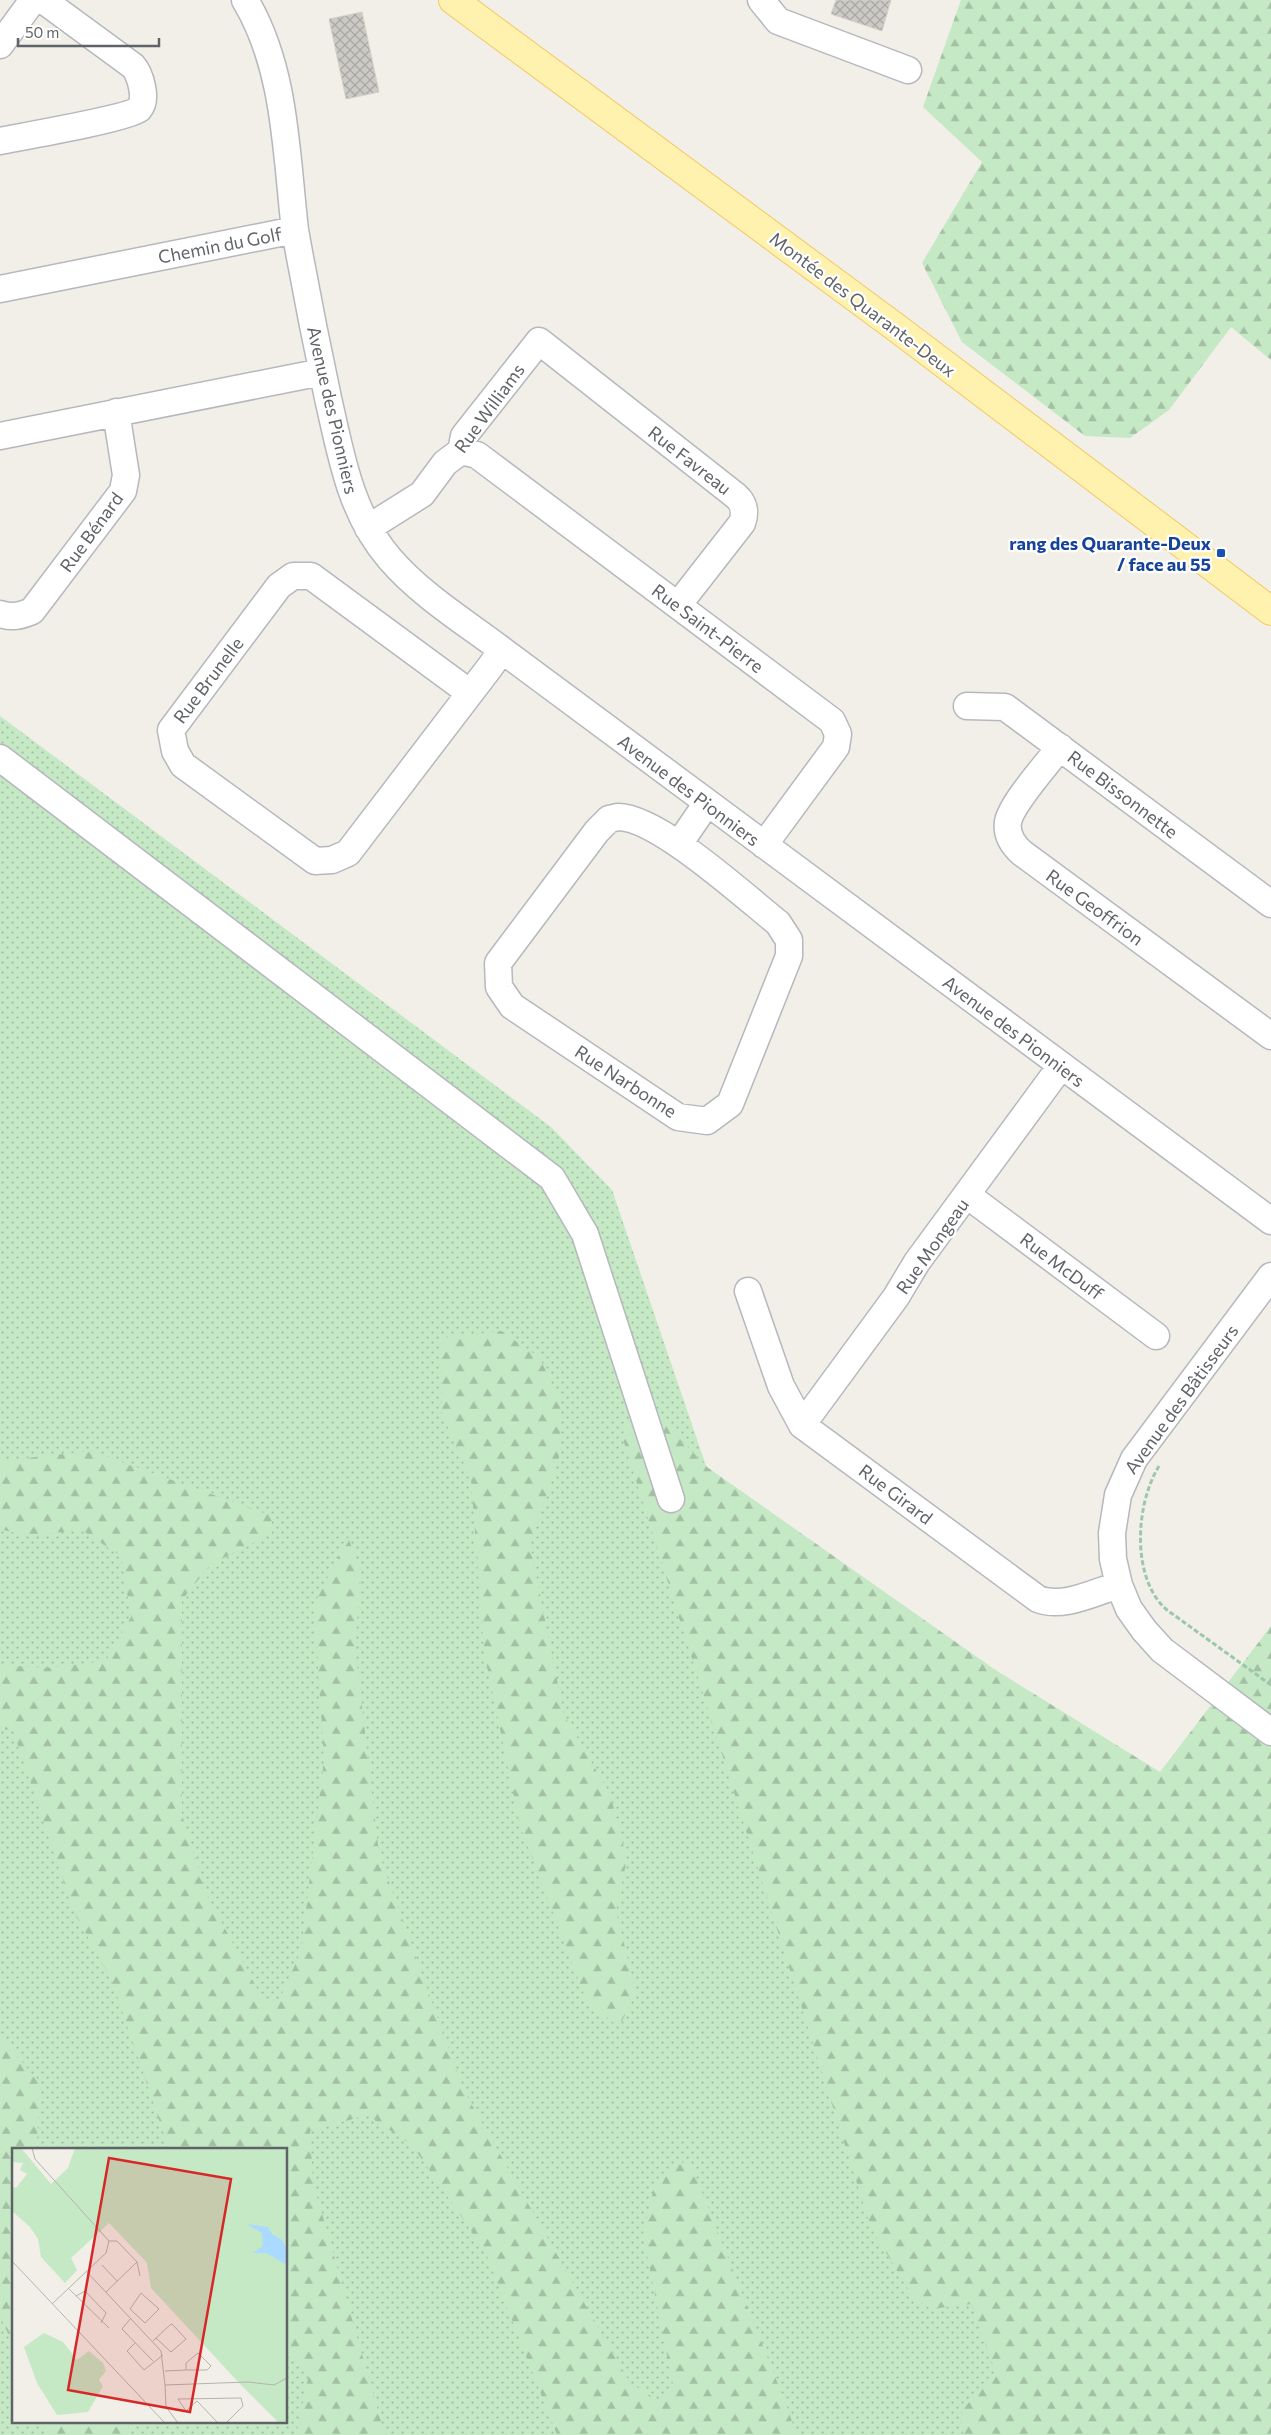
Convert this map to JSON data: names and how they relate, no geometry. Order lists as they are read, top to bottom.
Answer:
{
  "streets": {
    "main road": ["Montée des Quarante-Deux"],
    "street": [
      "Chemin du Golf",
      "Rue Williams",
      "Avenue des Pionniers",
      "Rue Favreau",
      "Rue Bénard",
      "Rue Saint-Pierre",
      "Rue Brunelle",
      "Rue Bissonnette",
      "Rue Geoffrion",
      "Rue Narbonne",
      "Rue Mongeau",
      "Rue McDuff",
      "Avenue des Bâtisseurs",
      "Rue Girard"
    ]
  },
  "crossings": [
    ["Chemin du Golf", "Avenue des Pionniers"],
    ["Rue Williams", "Avenue des Pionniers"],
    ["Rue Williams", "Rue Favreau"],
    ["Rue Williams", "Rue Saint-Pierre"],
    ["Avenue des Pionniers", "Rue Saint-Pierre"],
    ["Avenue des Pionniers", "Rue Brunelle"],
    ["Avenue des Pionniers", "Rue Mongeau"],
    ["Rue Favreau", "Rue Saint-Pierre"],
    ["Rue Bissonnette", "Rue Geoffrion"],
    ["Rue Mongeau", "Rue McDuff"],
    ["Rue Mongeau", "Rue Girard"],
    ["Avenue des Bâtisseurs", "Rue Girard"]
  ],
  "places": {
    "transit": ["rang des Quarante-Deux / face au 55"]
  },
  "scale_bar": "50 m"
}
